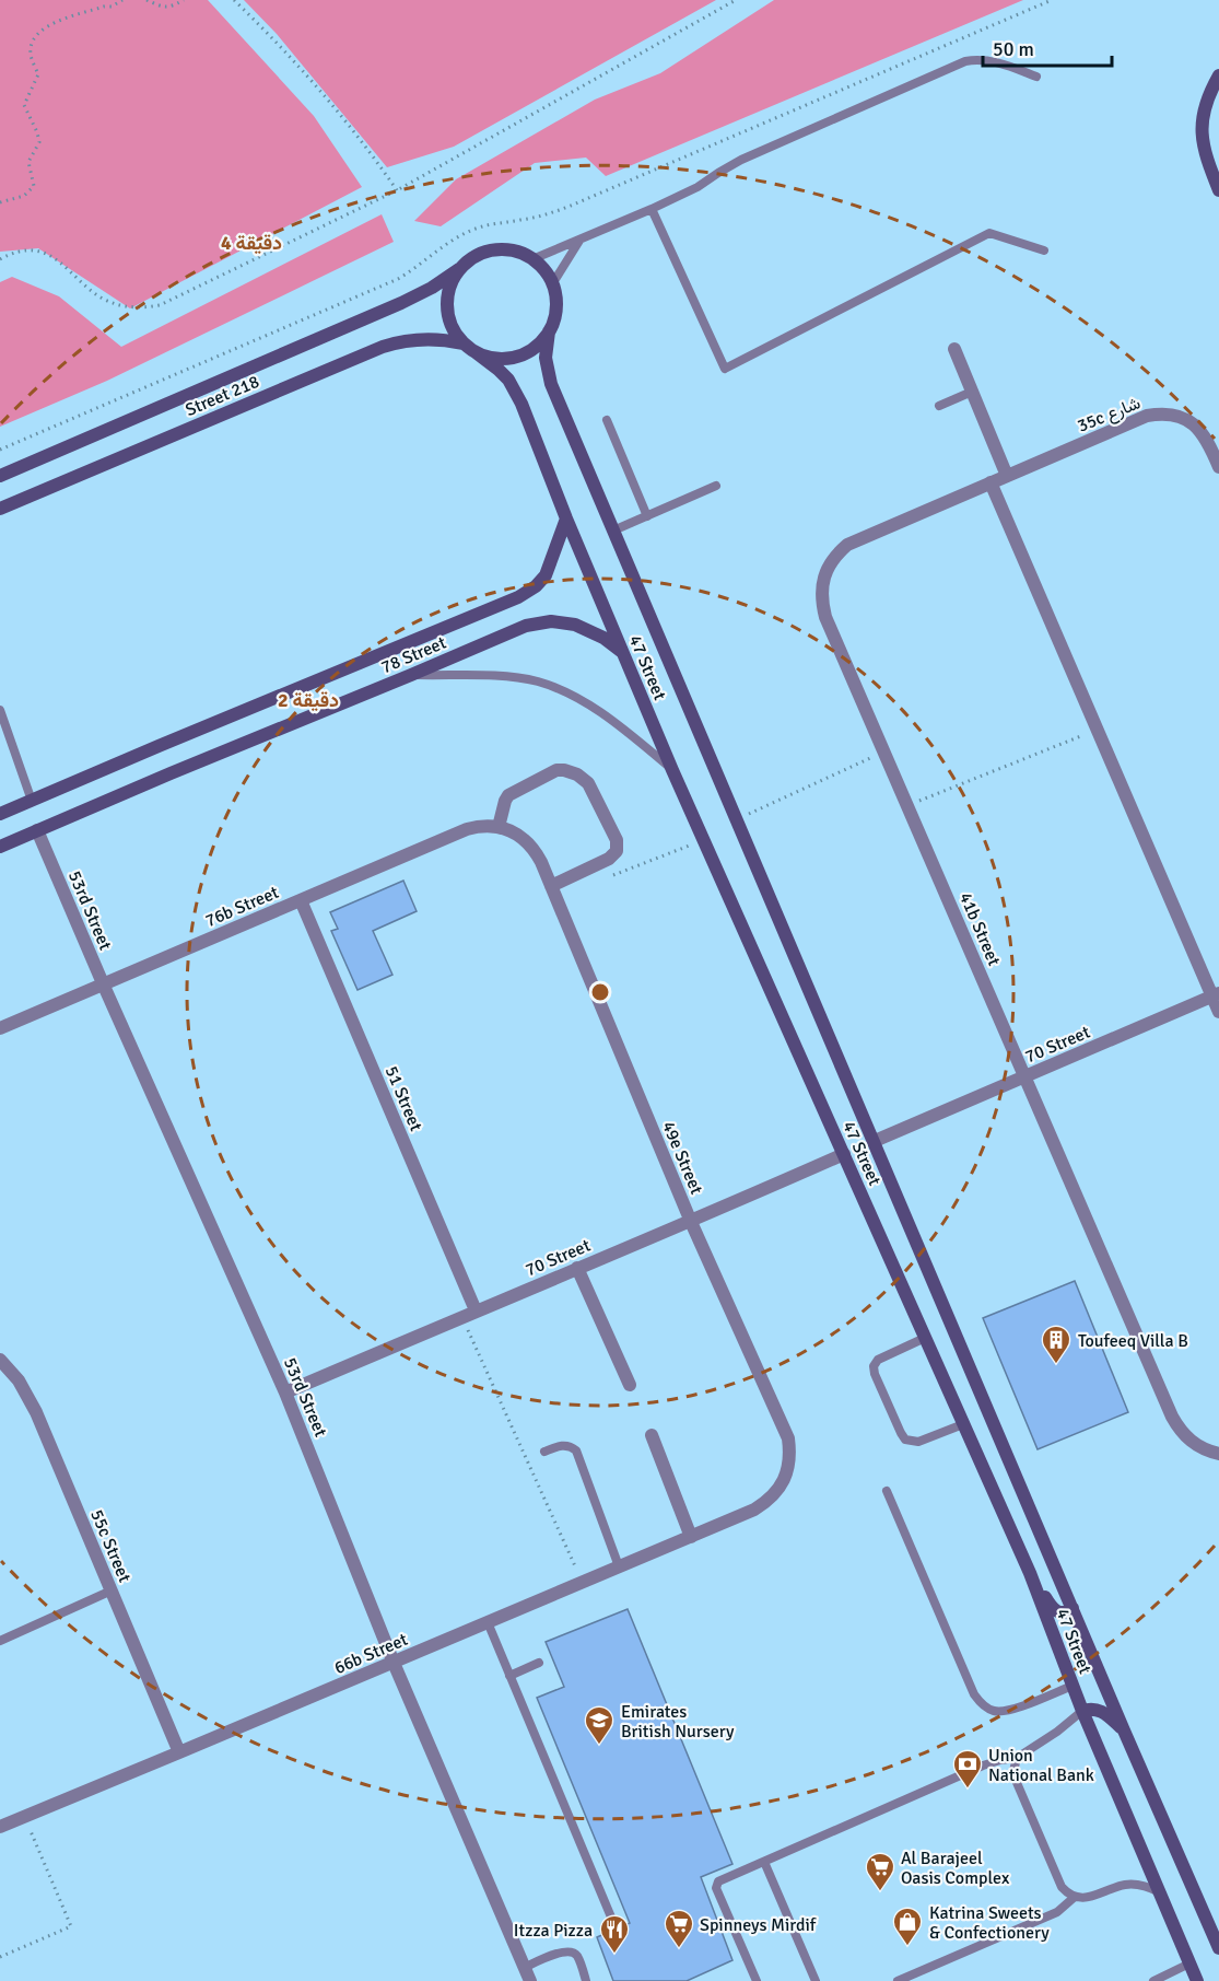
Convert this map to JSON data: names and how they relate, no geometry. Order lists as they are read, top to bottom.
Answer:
{
  "streets": {
    "street": [
      "Street 218",
      "35c شارع",
      "78 Street",
      "47 Street",
      "76b Street",
      "53rd Street",
      "41b Street",
      "70 Street",
      "51 Street",
      "49e Street",
      "55c Street",
      "66b Street"
    ]
  },
  "crossings": [
    ["Street 218", "47 Street"],
    ["35c شارع", "41b Street"],
    ["78 Street", "47 Street"],
    ["78 Street", "53rd Street"],
    ["47 Street", "70 Street"],
    ["76b Street", "53rd Street"],
    ["76b Street", "51 Street"],
    ["76b Street", "49e Street"],
    ["53rd Street", "70 Street"],
    ["53rd Street", "66b Street"],
    ["41b Street", "70 Street"],
    ["70 Street", "51 Street"],
    ["70 Street", "49e Street"],
    ["49e Street", "66b Street"],
    ["55c Street", "66b Street"]
  ],
  "places": {
    "building": ["Toufeeq Villa B"],
    "school or university": ["Emirates British Nursery"],
    "bank": ["Union National Bank"],
    "supermarket": ["Al Barajeel Oasis Complex", "Spinneys Mirdif"],
    "shop": ["Katrina Sweets & Confectionery"],
    "restaurant": ["Itzza Pizza"]
  },
  "scale_bar": "50 m",
  "rings": ["4 دقيقة", "2 دقيقة"]
}
